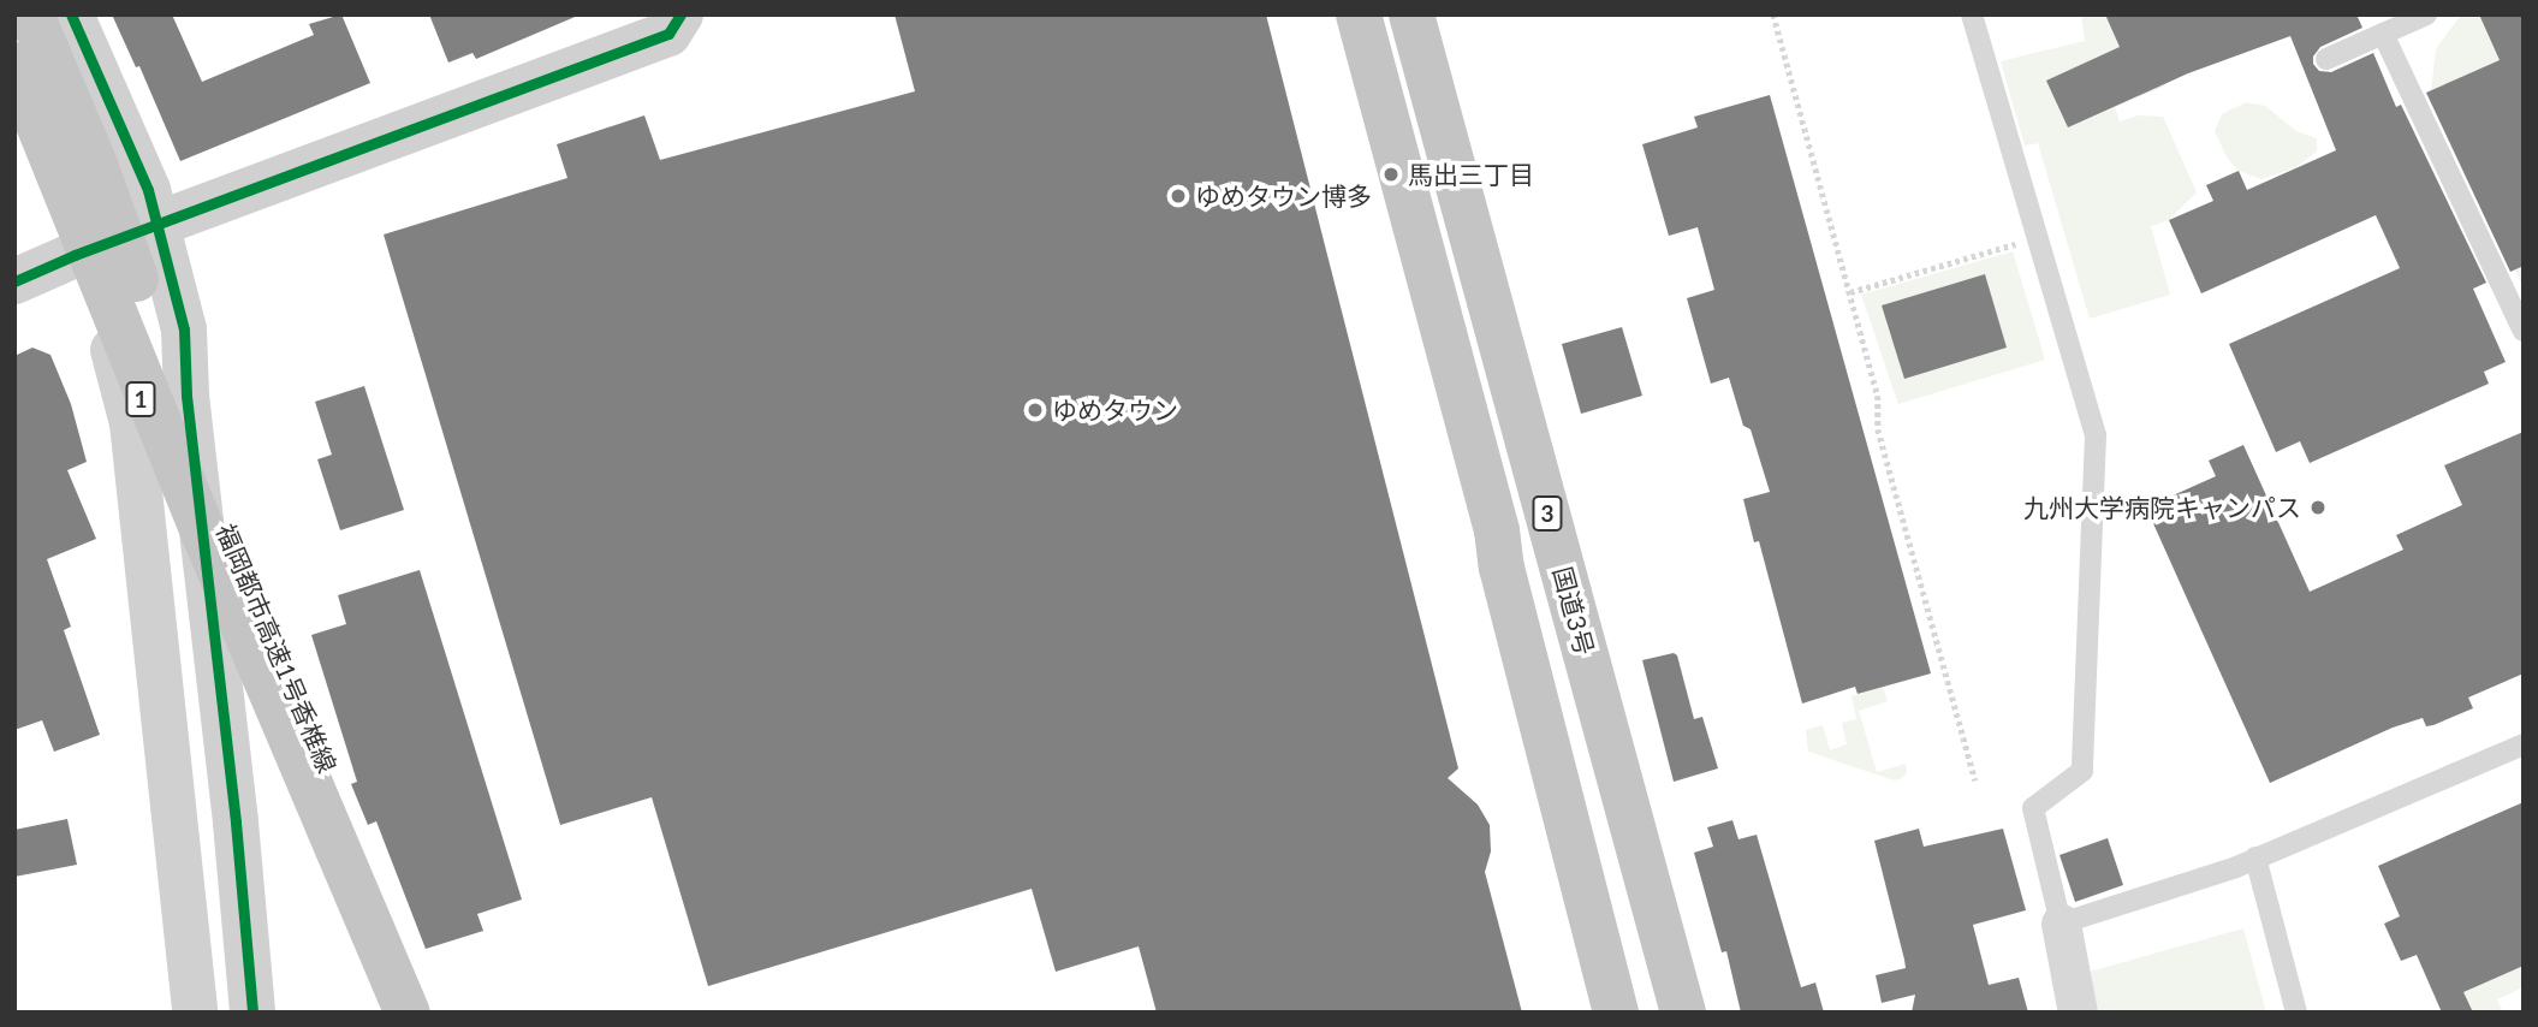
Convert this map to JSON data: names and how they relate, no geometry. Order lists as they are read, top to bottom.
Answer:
{
  "streets": {
    "highway": [
      "1",
      "3",
      "国道3号",
      "福岡都市高速1号香椎線"
    ]
  },
  "places": [
    "馬出三丁目",
    "ゆめタウン博多",
    "ゆめタウン",
    "九州大学病院キャンパス"
  ]
}
